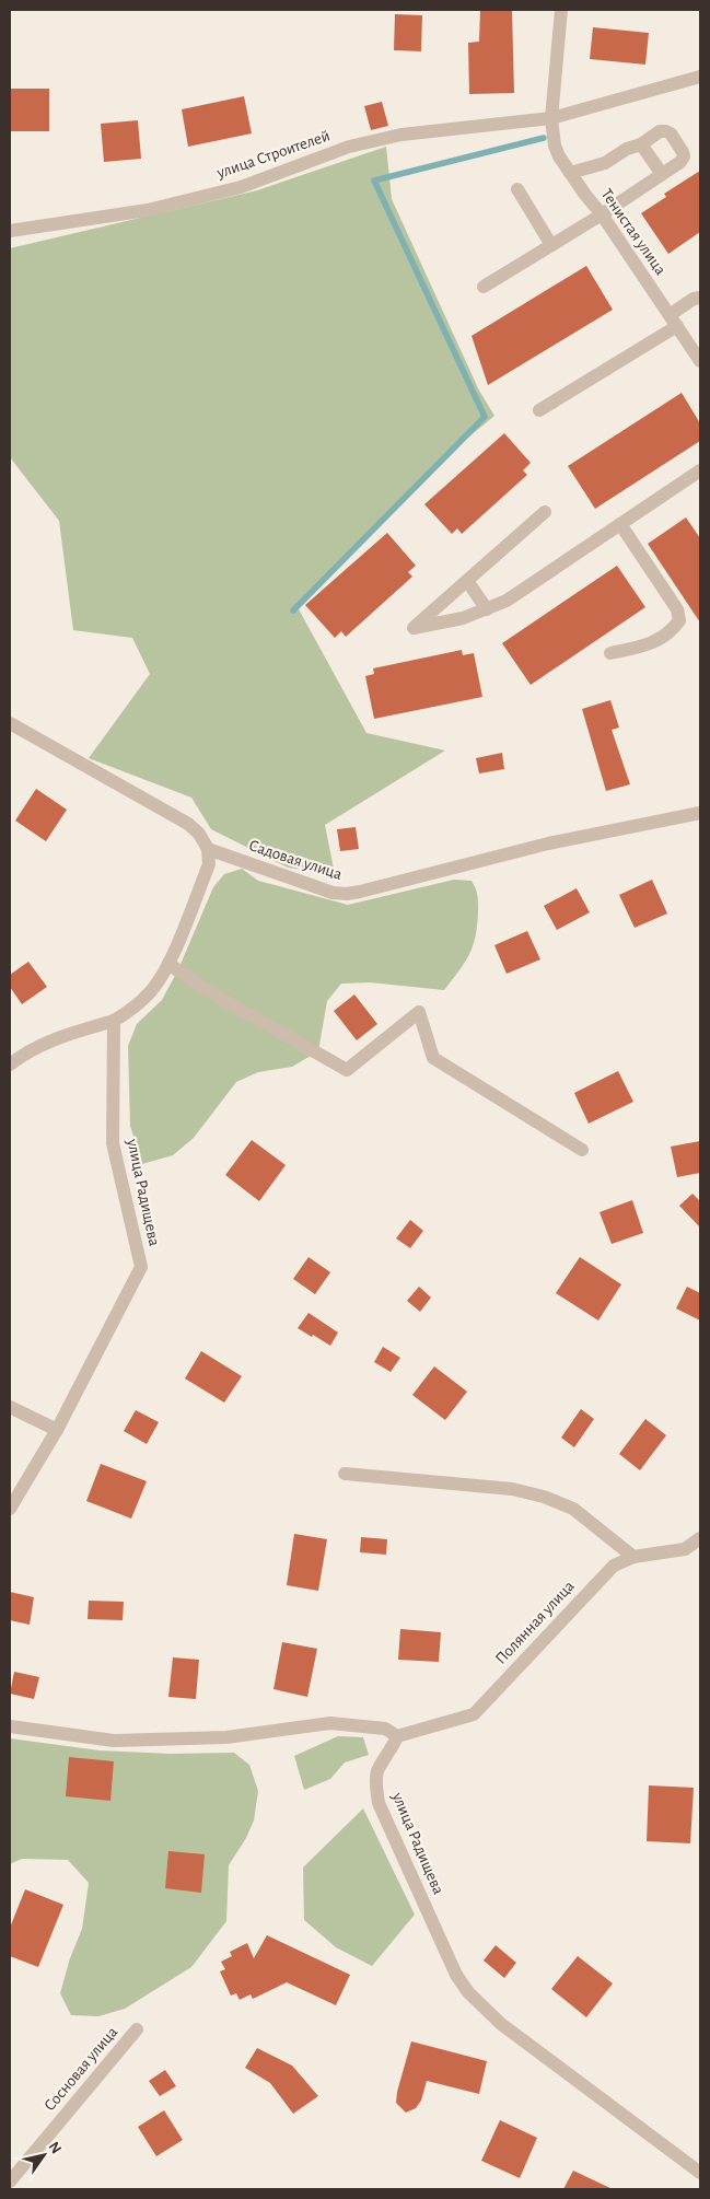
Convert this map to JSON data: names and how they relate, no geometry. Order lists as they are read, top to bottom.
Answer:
{
  "streets": {
    "street": [
      "улица Строителей",
      "Тенистая улица",
      "Садовая улица",
      "улица Радищева",
      "Полянная улица",
      "Сосновая улица"
    ]
  },
  "crossings": [
    ["улица Строителей", "Тенистая улица"],
    ["улица Радищева", "Полянная улица"]
  ],
  "north": "top right"
}
